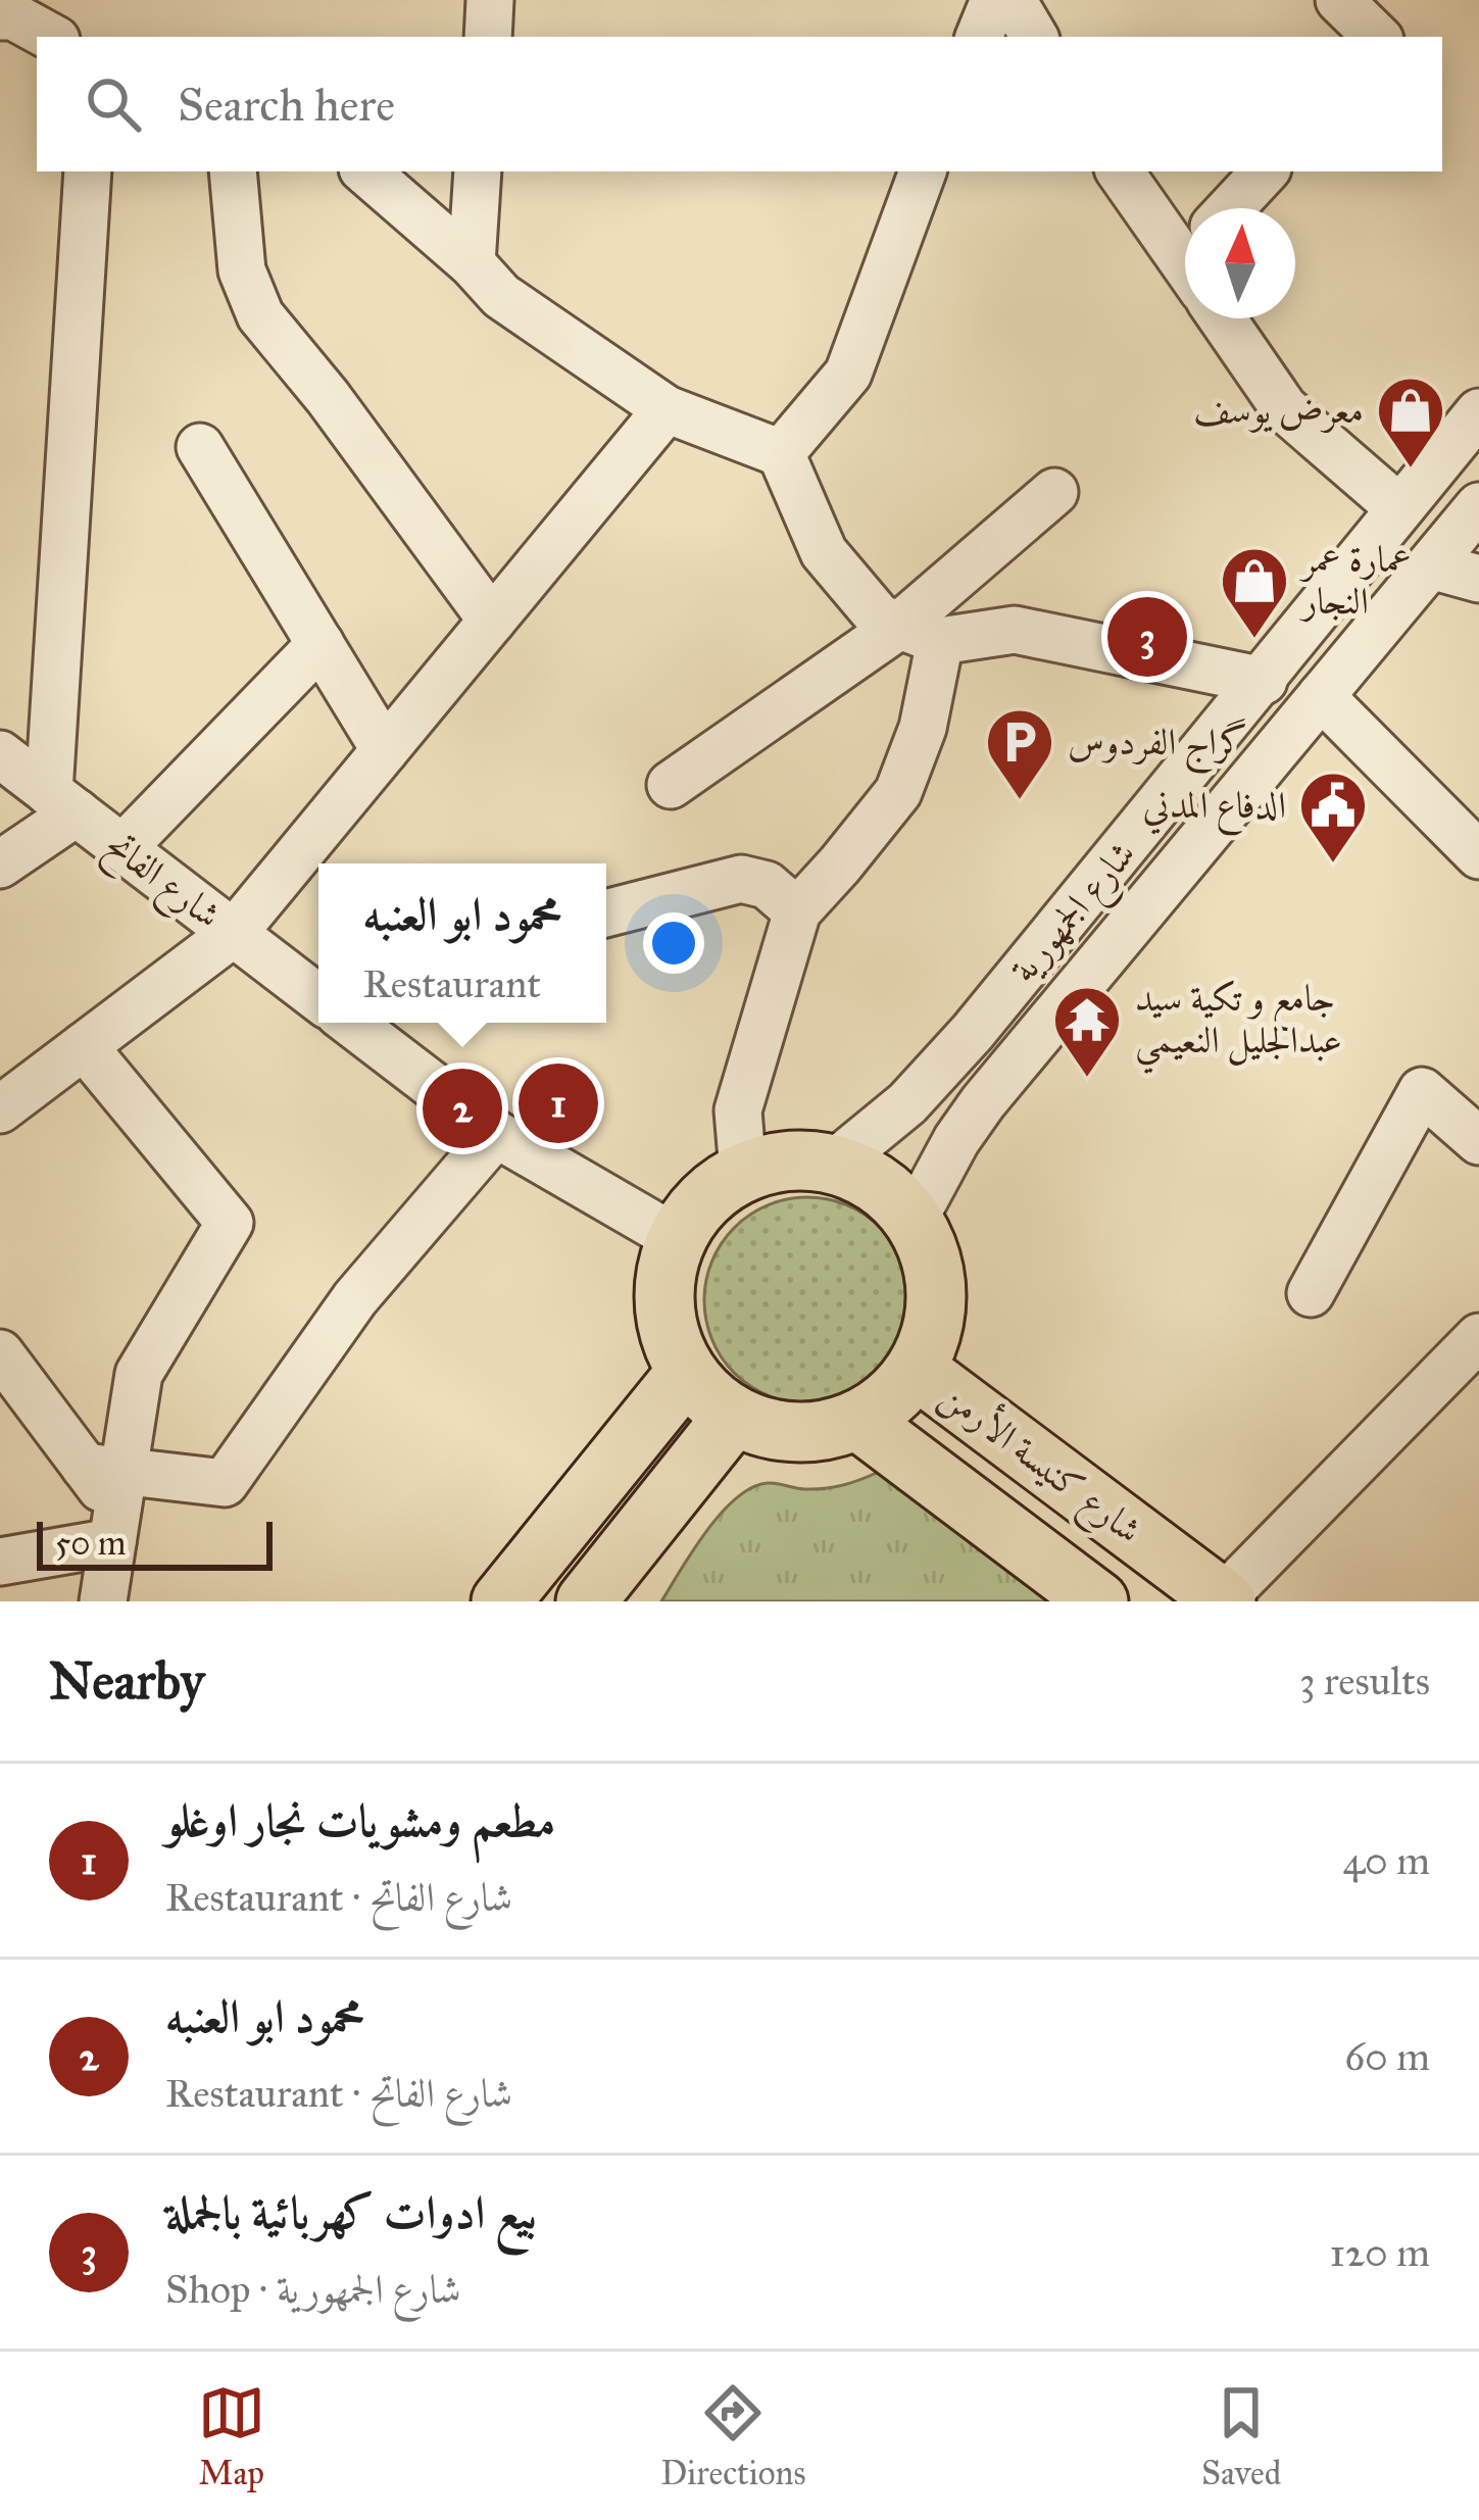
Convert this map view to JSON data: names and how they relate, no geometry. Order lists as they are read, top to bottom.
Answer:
{
  "streets": {
    "main road": ["شارع كنيسة الأرمن"],
    "street": ["شارع الفاتح", "شارع الجمهورية"]
  },
  "crossings": [
    ["شارع الفاتح", "شارع الجمهورية"],
    ["شارع الفاتح", "شارع كنيسة الأرمن"],
    ["شارع الجمهورية", "شارع كنيسة الأرمن"]
  ],
  "places": {
    "shop": ["معرض يوسف", "عمارة عمر النجار"],
    "parking": ["گراج الفردوس"],
    "public building": ["الدفاع المدني"],
    "temple": ["جامع و تكية سيد عبدالجليل النعيمي"]
  },
  "scale_bar": "50 m",
  "north": "top",
  "page": {
    "search": "Search here",
    "pins": ["3", "1", "2"],
    "popup": ["محمود ابو العنبه", "Restaurant"],
    "scale": "50 m",
    "heading": ["Nearby", "3 results"],
    "list": [
      {
        "mark": "1",
        "name": "مطعم ومشويات نجار اوغلو",
        "note": "Restaurant · شارع الفاتح",
        "value": "40 m"
      },
      {
        "mark": "2",
        "name": "محمود ابو العنبه",
        "note": "Restaurant · شارع الفاتح",
        "value": "60 m"
      },
      {
        "mark": "3",
        "name": "بيع ادوات كهربائية بالجملة",
        "note": "Shop · شارع الجمهورية",
        "value": "120 m"
      }
    ],
    "nav": ["Map", "Directions", "Saved"]
  }
}
